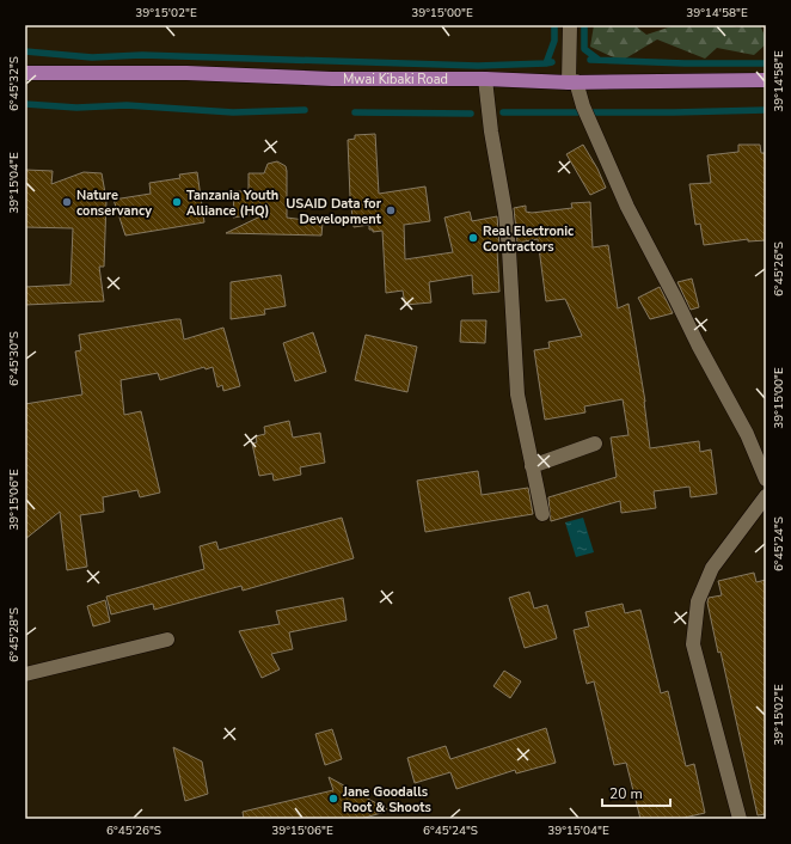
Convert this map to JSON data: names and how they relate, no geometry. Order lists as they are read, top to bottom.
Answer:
{
  "streets": {
    "main road": ["Mwai Kibaki Road"]
  },
  "places": [
    "Nature conservancy",
    "Tanzania Youth Alliance (HQ)",
    "USAID Data for Development",
    "Real Electronic Contractors",
    "Jane Goodalls Root & Shoots"
  ],
  "scale_bar": "20 m",
  "coordinates": [
    "39°15'02\"E",
    "39°15'00\"E",
    "39°14'58\"E",
    "6°45'32\"S",
    "39°15'04\"E",
    "6°45'26\"S",
    "6°45'30\"S",
    "39°15'06\"E",
    "6°45'24\"S",
    "6°45'28\"S"
  ]
}
